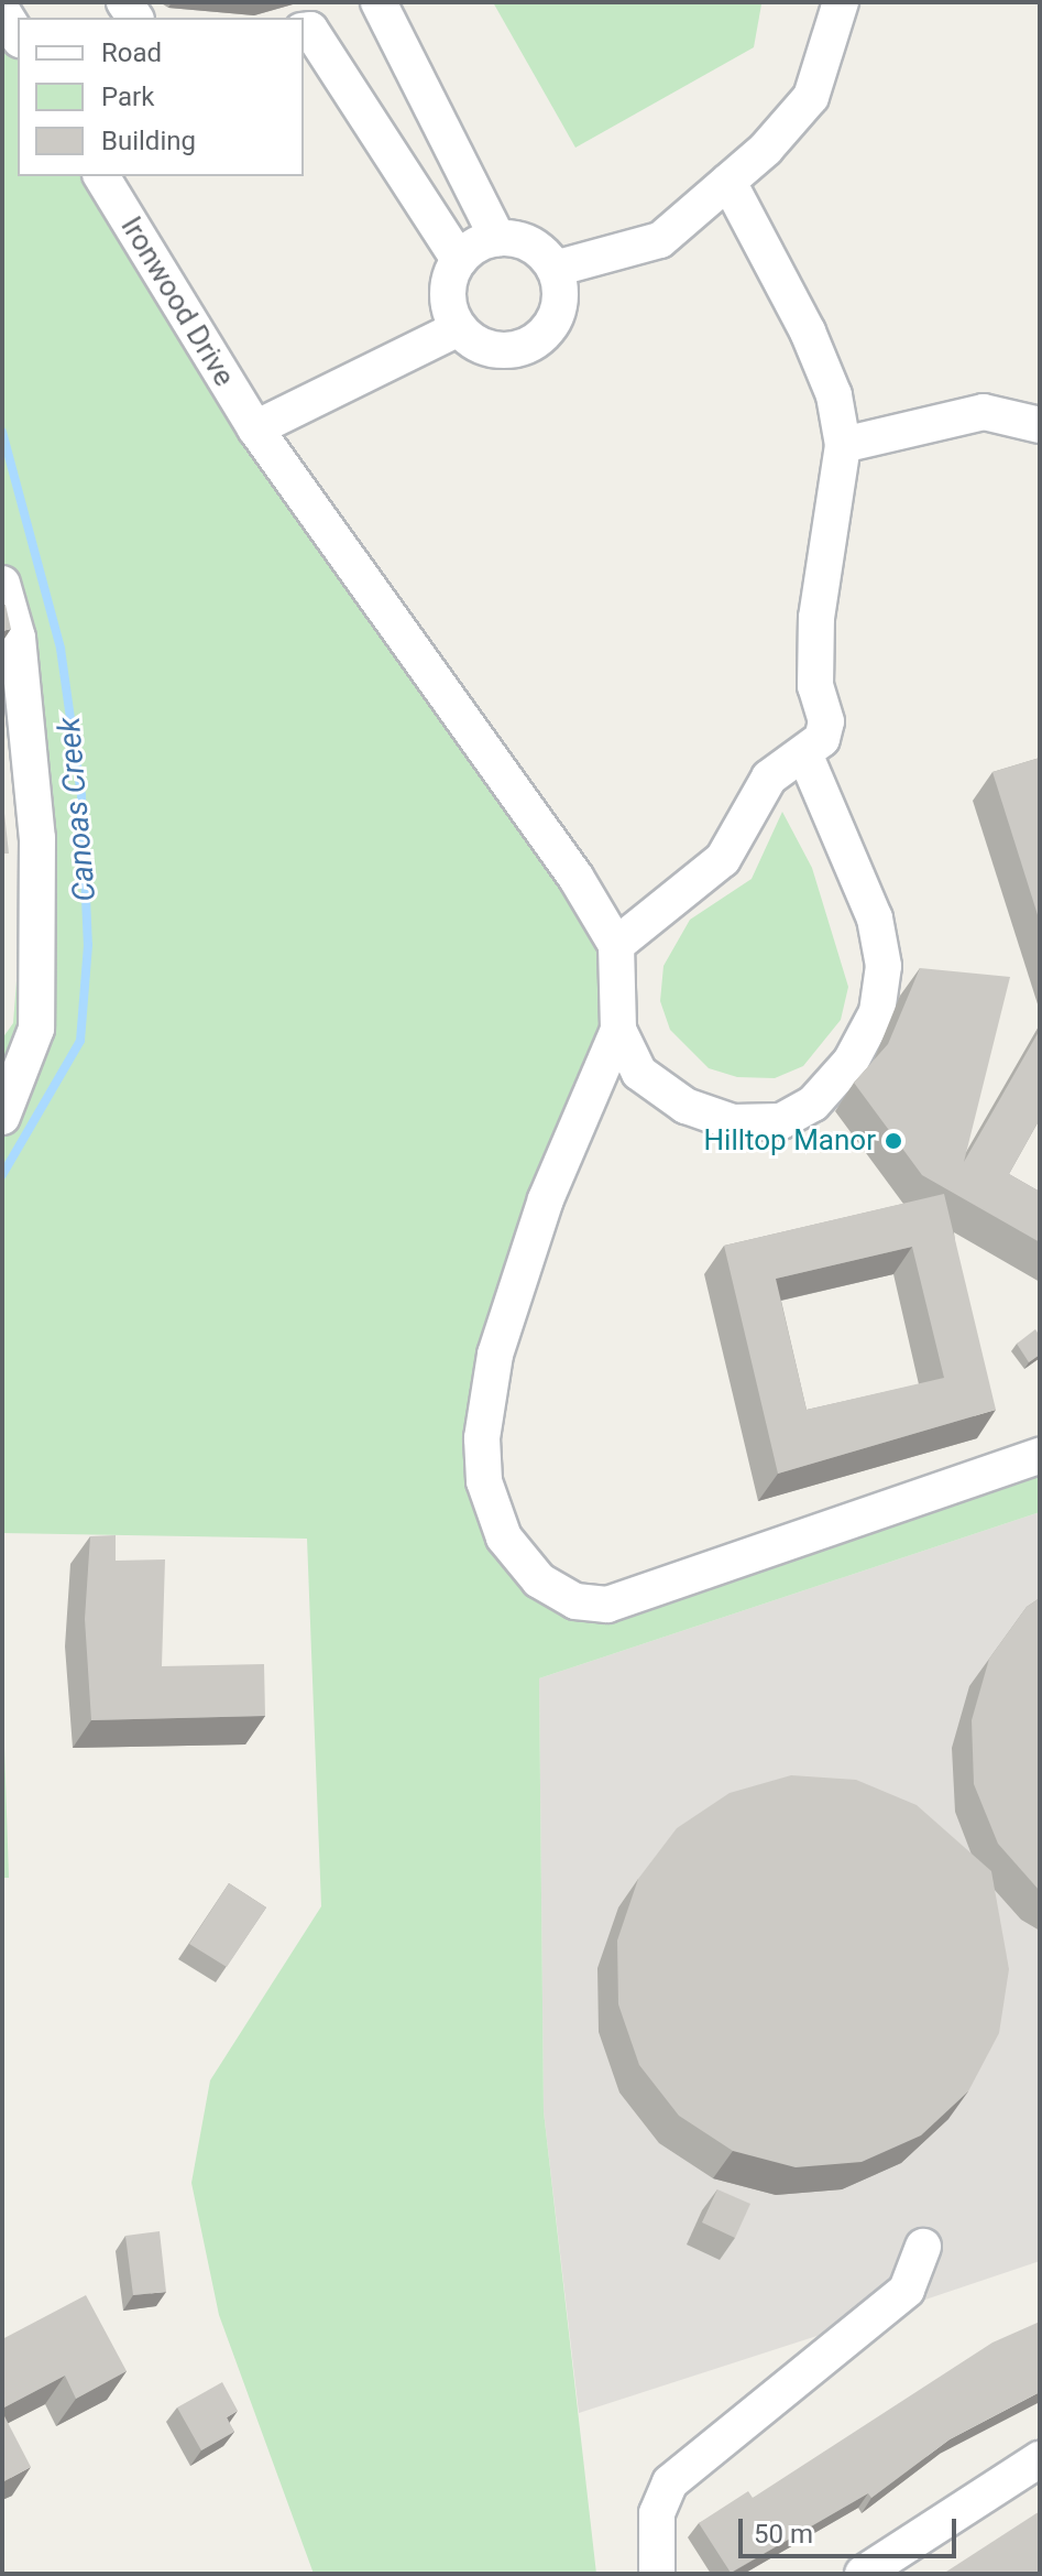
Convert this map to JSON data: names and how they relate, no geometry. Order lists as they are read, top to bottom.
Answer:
{
  "streets": {
    "street": ["Ironwood Drive"]
  },
  "water": ["Canoas Creek"],
  "places": ["Hilltop Manor"],
  "legend": ["Road", "Park", "Building"],
  "scale_bar": "50 m"
}
